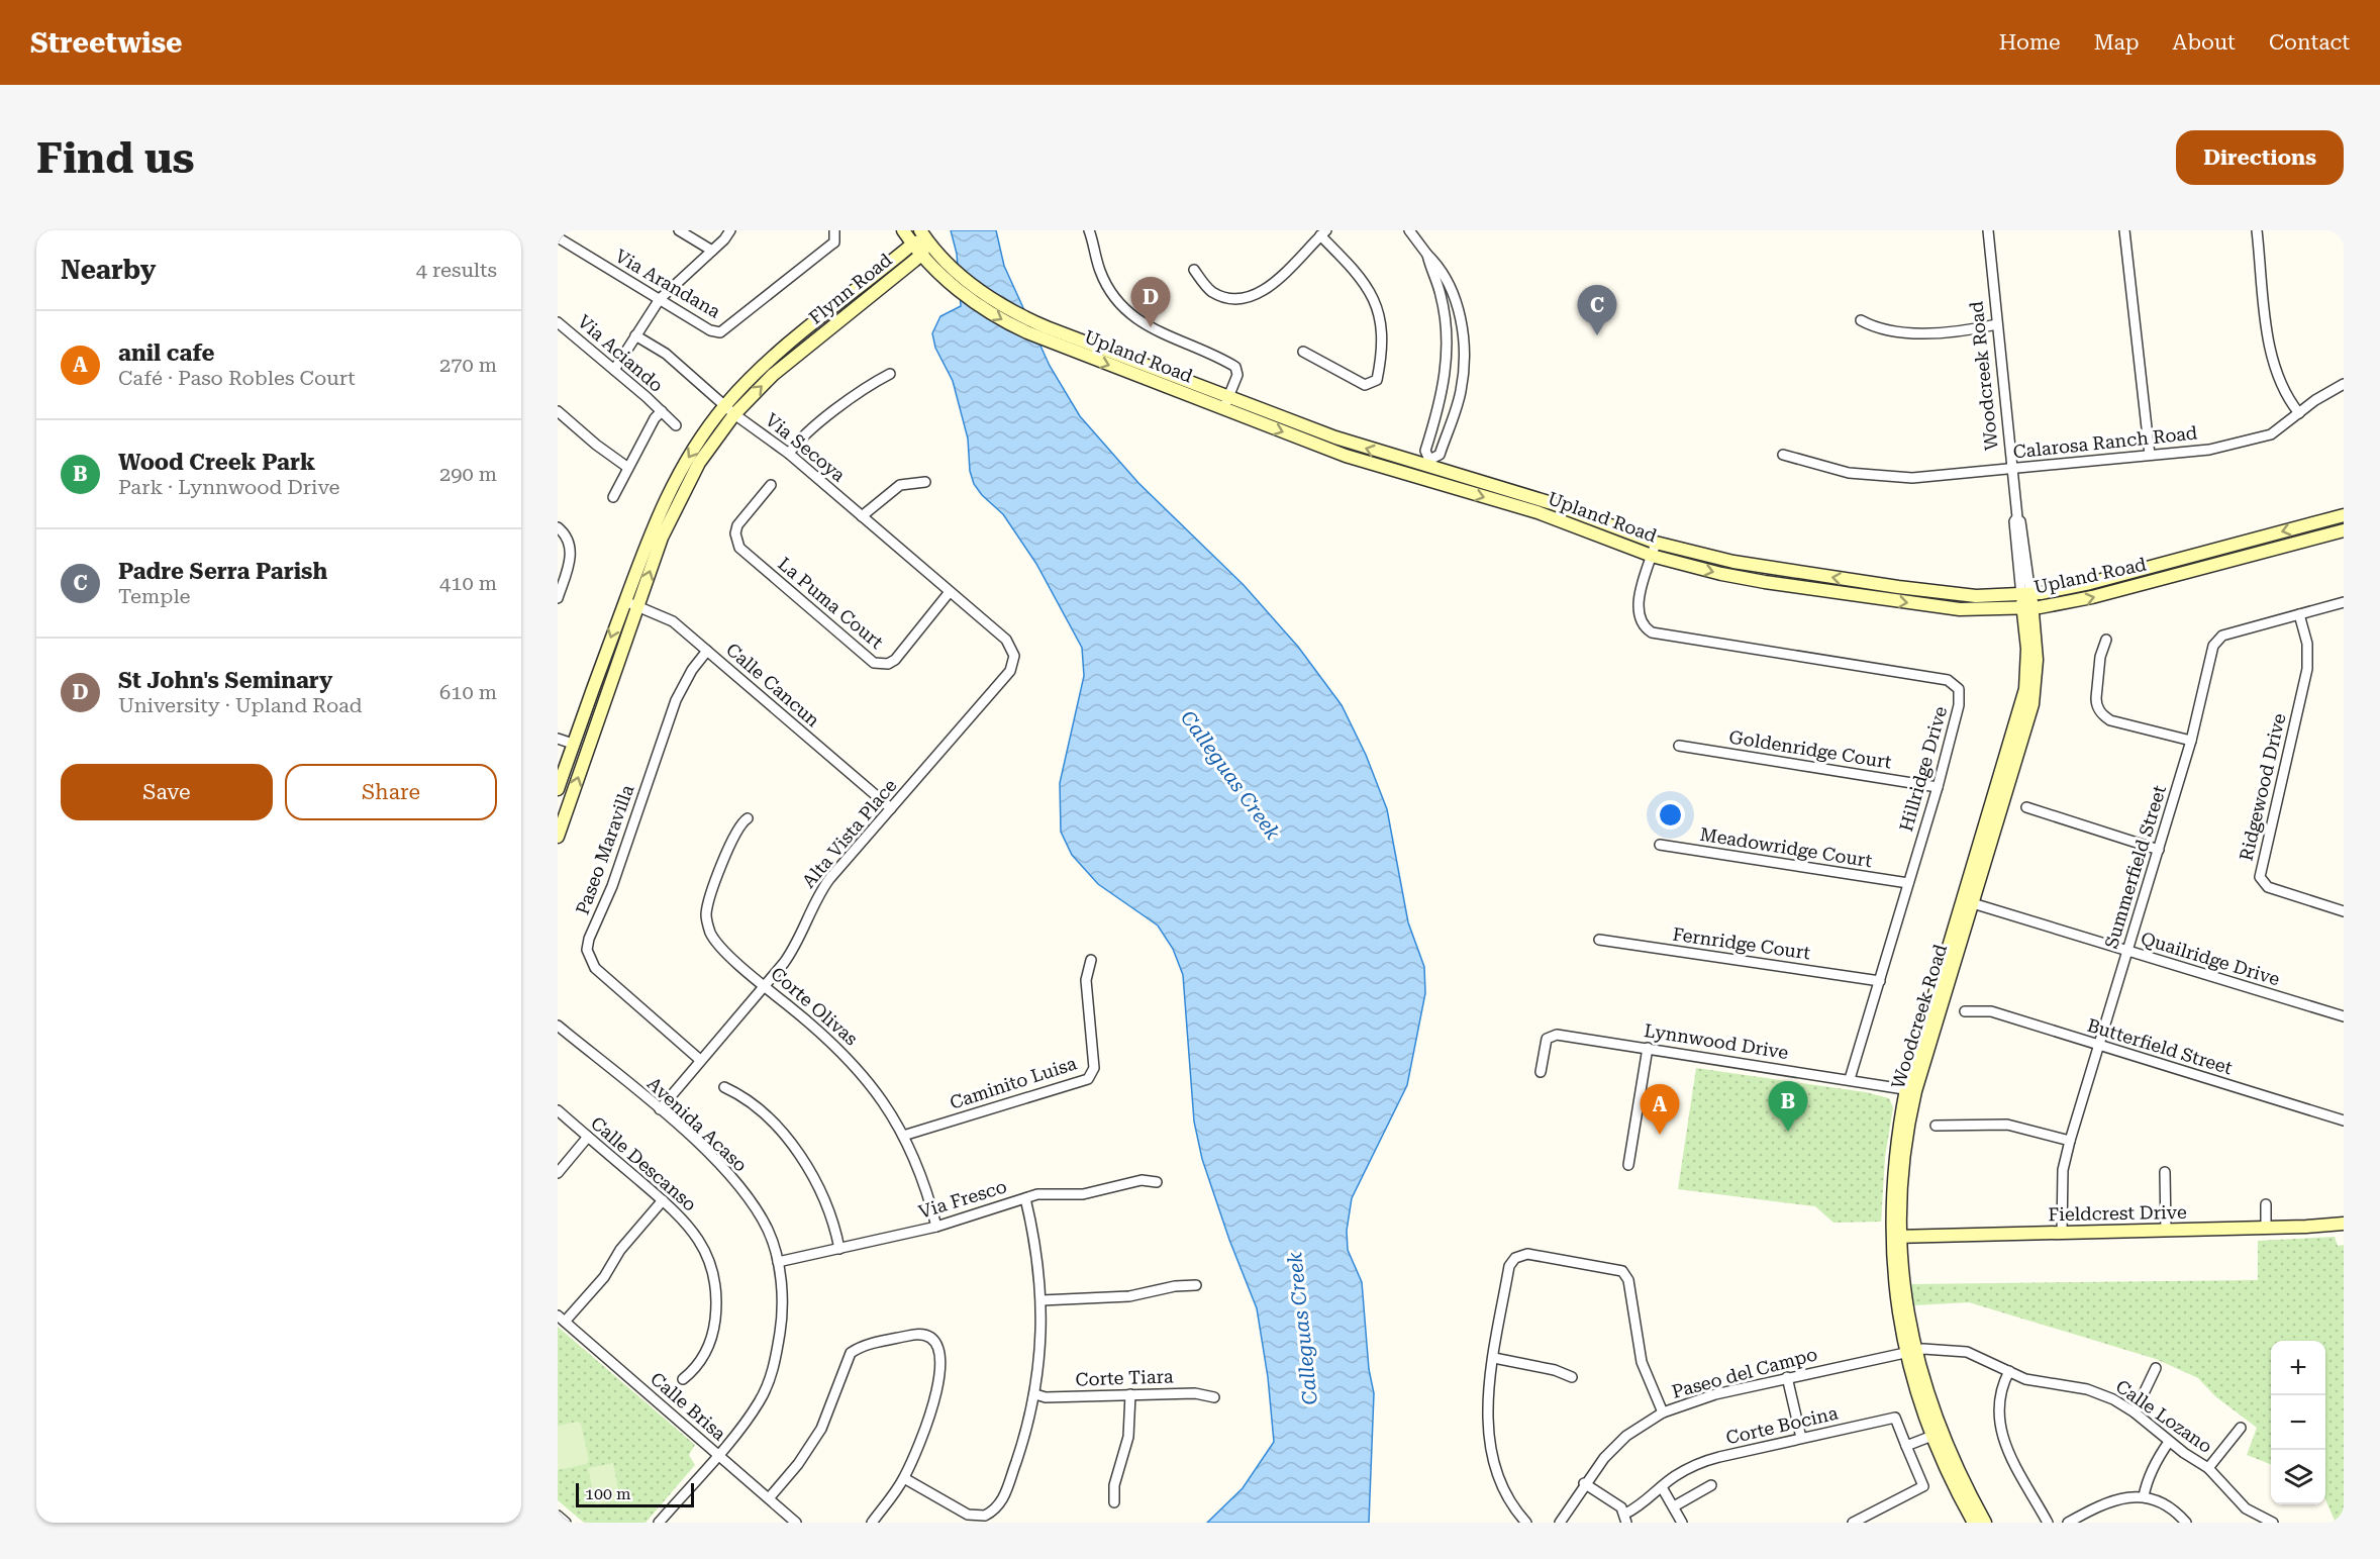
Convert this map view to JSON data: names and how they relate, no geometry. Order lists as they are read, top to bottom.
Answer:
{
  "streets": {
    "main road": [
      "Flynn Road",
      "Upland Road",
      "Woodcreek Road",
      "Fieldcrest Drive"
    ],
    "street": [
      "Via Arandana",
      "Via Aciando",
      "Calarosa Ranch Road",
      "Via Secoya",
      "La Puma Court",
      "Calle Cancun",
      "Goldenridge Court",
      "Hillridge Drive",
      "Ridgewood Drive",
      "Alta Vista Place",
      "Meadowridge Court",
      "Paseo Maravilla",
      "Summerfield Street",
      "Fernridge Court",
      "Quailridge Drive",
      "Corte Olivas",
      "Lynnwood Drive",
      "Butterfield Street",
      "Caminito Luisa",
      "Avenida Acaso",
      "Calle Descanso",
      "Via Fresco",
      "Paseo del Campo",
      "Corte Tiara",
      "Calle Brisa",
      "Calle Lozano",
      "Corte Bocina"
    ]
  },
  "crossings": [
    ["Flynn Road", "Upland Road"],
    ["Flynn Road", "Via Secoya"],
    ["Flynn Road", "Calle Cancun"],
    ["Upland Road", "Woodcreek Road"],
    ["Upland Road", "Hillridge Drive"],
    ["Woodcreek Road", "Calarosa Ranch Road"],
    ["Woodcreek Road", "Quailridge Drive"],
    ["Woodcreek Road", "Lynnwood Drive"],
    ["Woodcreek Road", "Fieldcrest Drive"],
    ["Woodcreek Road", "Paseo del Campo"],
    ["Woodcreek Road", "Calle Lozano"],
    ["Via Secoya", "La Puma Court"],
    ["Via Secoya", "Alta Vista Place"],
    ["La Puma Court", "Alta Vista Place"],
    ["Calle Cancun", "Alta Vista Place"],
    ["Calle Cancun", "Paseo Maravilla"],
    ["Goldenridge Court", "Hillridge Drive"],
    ["Hillridge Drive", "Meadowridge Court"],
    ["Hillridge Drive", "Fernridge Court"],
    ["Hillridge Drive", "Lynnwood Drive"],
    ["Ridgewood Drive", "Summerfield Street"],
    ["Alta Vista Place", "Paseo Maravilla"],
    ["Alta Vista Place", "Corte Olivas"],
    ["Alta Vista Place", "Avenida Acaso"],
    ["Summerfield Street", "Quailridge Drive"],
    ["Summerfield Street", "Butterfield Street"],
    ["Summerfield Street", "Fieldcrest Drive"],
    ["Corte Olivas", "Caminito Luisa"],
    ["Corte Olivas", "Via Fresco"],
    ["Avenida Acaso", "Via Fresco"],
    ["Avenida Acaso", "Calle Brisa"],
    ["Paseo del Campo", "Calle Lozano"]
  ],
  "water": ["Calleguas Creek"],
  "scale_bar": "100 m",
  "page": {
    "header": "Streetwise",
    "nav": [
      "Home",
      "Map",
      "About",
      "Contact"
    ],
    "buttons": [
      "Directions",
      ["Save", "Share"]
    ],
    "title": "Find us",
    "heading": ["Nearby", "4 results"],
    "pins": [
      "D",
      "C",
      "B",
      "A"
    ],
    "list": [
      {
        "mark": "A",
        "name": "anil cafe",
        "note": "Café · Paso Robles Court",
        "value": "270 m"
      },
      {
        "mark": "B",
        "name": "Wood Creek Park",
        "note": "Park · Lynnwood Drive",
        "value": "290 m"
      },
      {
        "mark": "C",
        "name": "Padre Serra Parish",
        "note": "Temple",
        "value": "410 m"
      },
      {
        "mark": "D",
        "name": "St John's Seminary",
        "note": "University · Upland Road",
        "value": "610 m"
      }
    ],
    "map_buttons": ["+", "−"],
    "scale": "100 m"
  }
}
